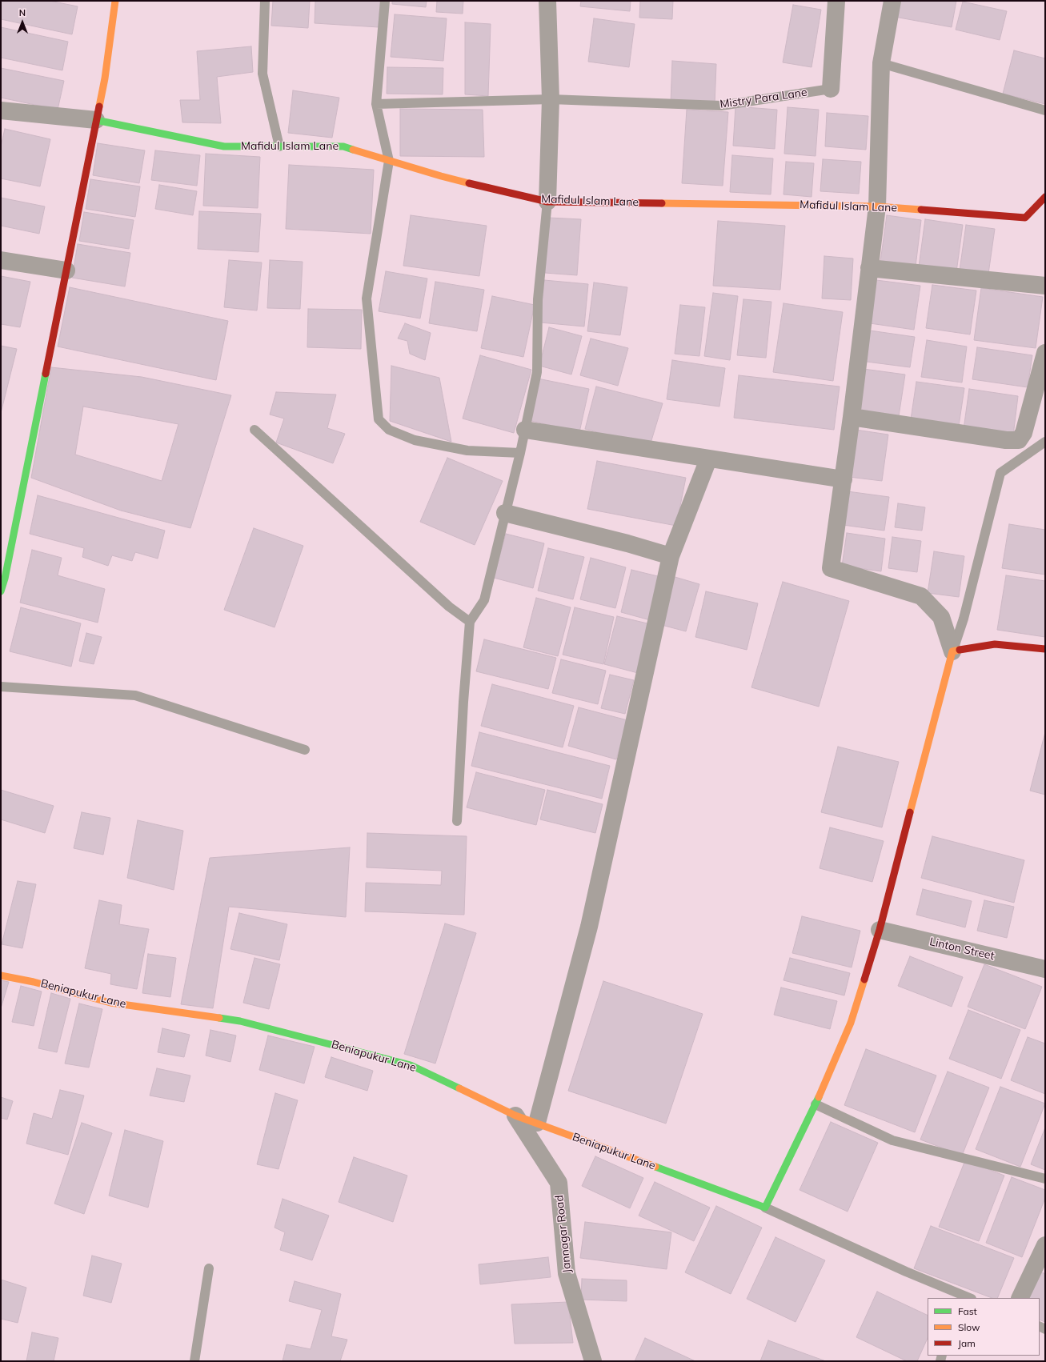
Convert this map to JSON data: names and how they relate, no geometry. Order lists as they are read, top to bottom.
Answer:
{
  "streets": {
    "street": [
      "Mistry Para Lane",
      "Mafidul Islam Lane",
      "Linton Street",
      "Beniapukur Lane",
      "Jannagar Road"
    ]
  },
  "crossings": [
    ["Beniapukur Lane", "Jannagar Road"]
  ],
  "legend": ["Fast", "Slow", "Jam"],
  "north": "top"
}
